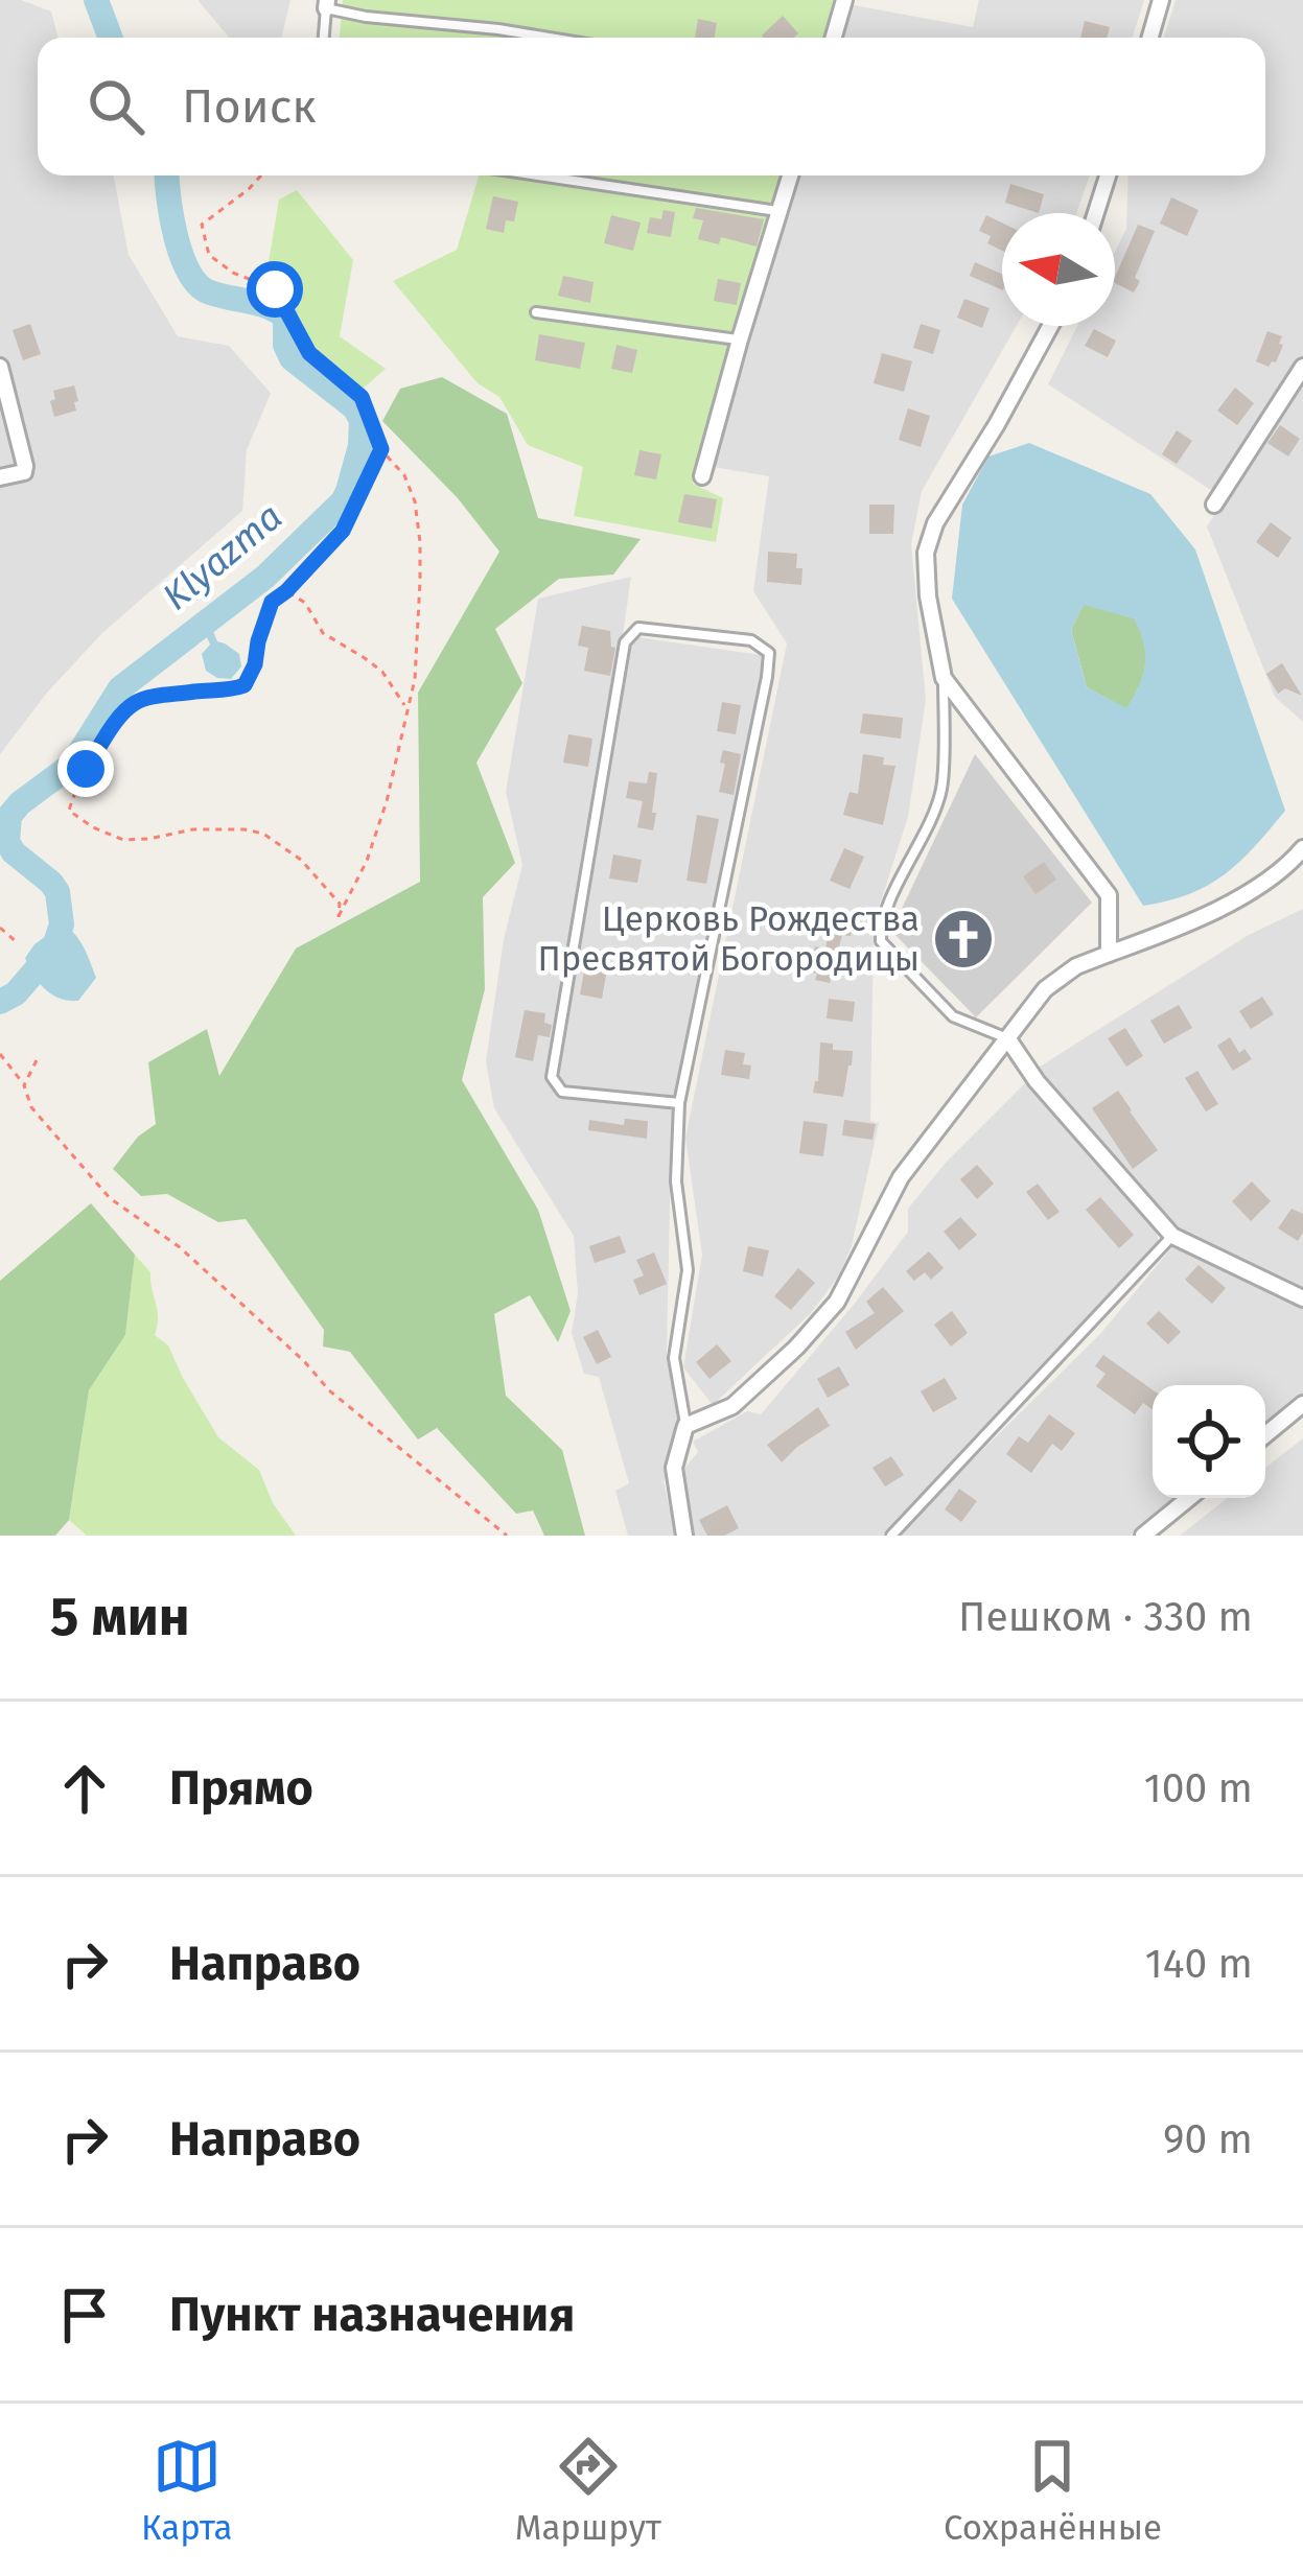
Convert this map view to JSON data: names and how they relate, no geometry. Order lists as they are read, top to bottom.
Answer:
{
  "water": ["Klyazma"],
  "places": {
    "church": ["Церковь Рождества Пресвятой Богородицы"]
  },
  "north": "left",
  "page": {
    "search": "Поиск",
    "heading": ["5 мин", "Пешком · 330 m"],
    "list": [
      ["Прямо", "100 m"],
      ["Направо", "140 m"],
      ["Направо", "90 m"],
      "Пункт назначения"
    ],
    "nav": ["Карта", "Маршрут", "Сохранённые"]
  }
}
